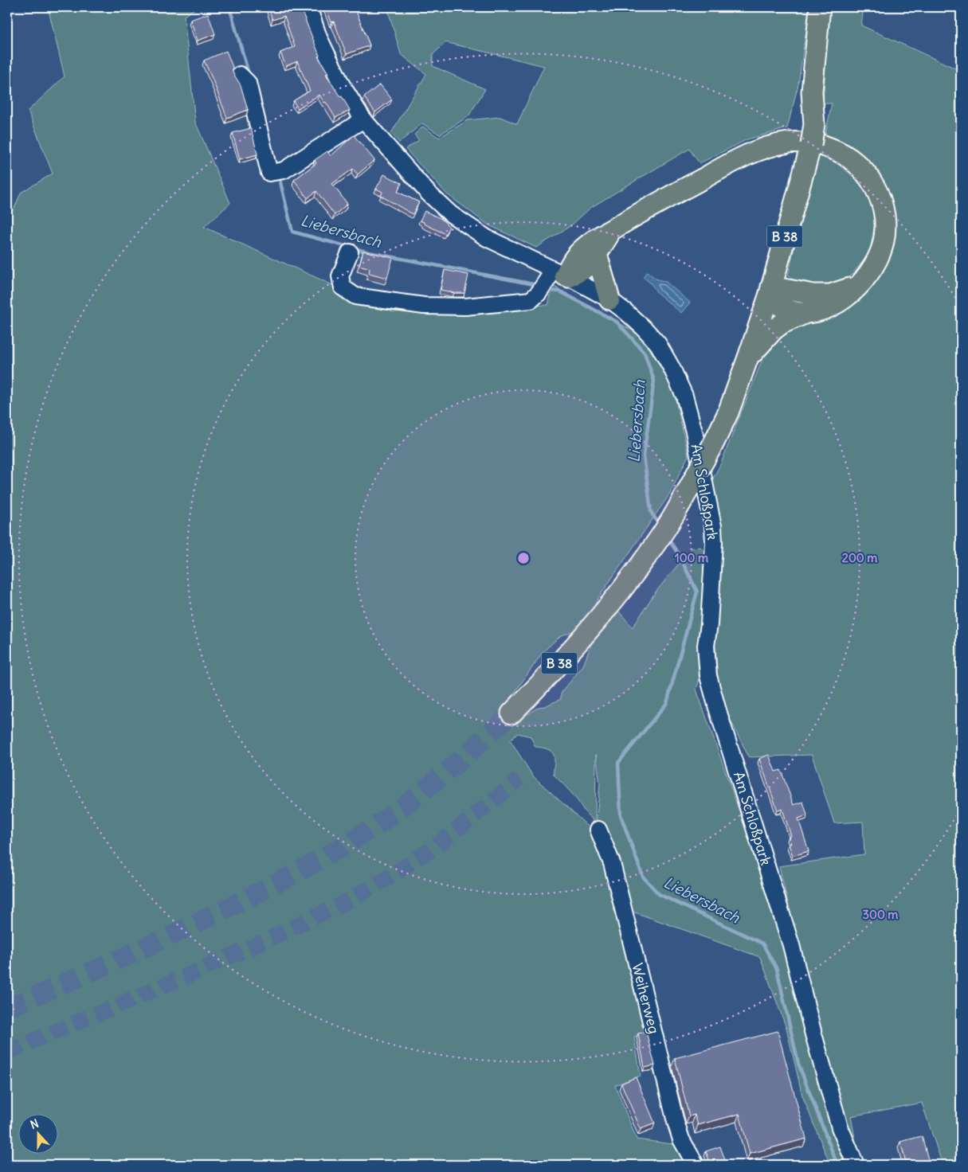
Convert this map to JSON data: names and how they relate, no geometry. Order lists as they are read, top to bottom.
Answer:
{
  "streets": {
    "main road": ["B 38"],
    "street": ["Am Schloßpark", "Weiherweg"]
  },
  "water": ["Liebersbach"],
  "north": "top",
  "rings": ["100 m", "200 m", "300 m"]
}
